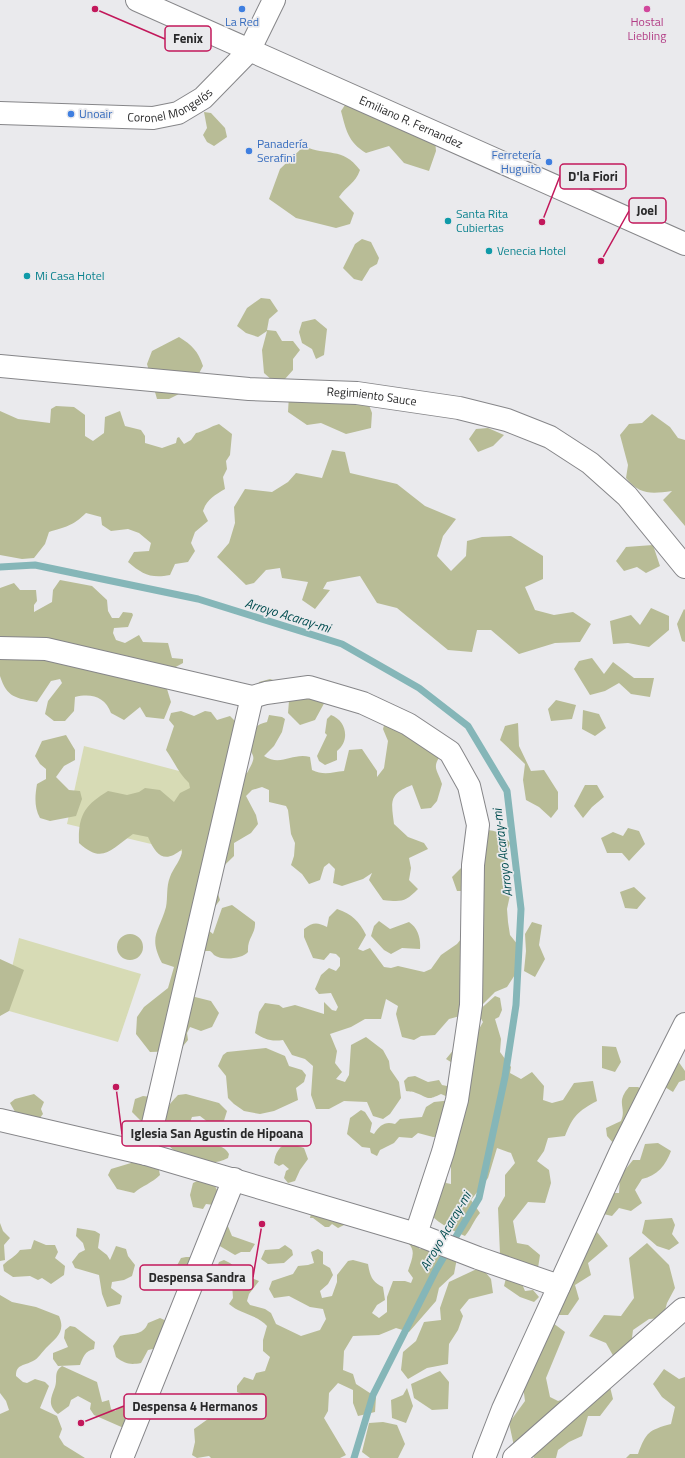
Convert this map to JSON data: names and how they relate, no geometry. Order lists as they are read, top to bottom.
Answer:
{
  "streets": {
    "street": ["Coronel Mongelós", "Emiliano R. Fernandez", "Regimiento Sauce"]
  },
  "crossings": [
    ["Coronel Mongelós", "Emiliano R. Fernandez"]
  ],
  "water": ["Arroyo Acaray-mi"],
  "places": [
    "Fenix",
    "La Red",
    "Hostal Liebling",
    "Unoair",
    "Panadería Serafini",
    "Ferretería Huguito",
    "Santa Rita Cubiertas",
    "D'la Fiori",
    "Venecia Hotel",
    "Joel",
    "Mi Casa Hotel",
    "Iglesia San Agustin de Hipoana",
    "Despensa Sandra",
    "Despensa 4 Hermanos"
  ]
}
